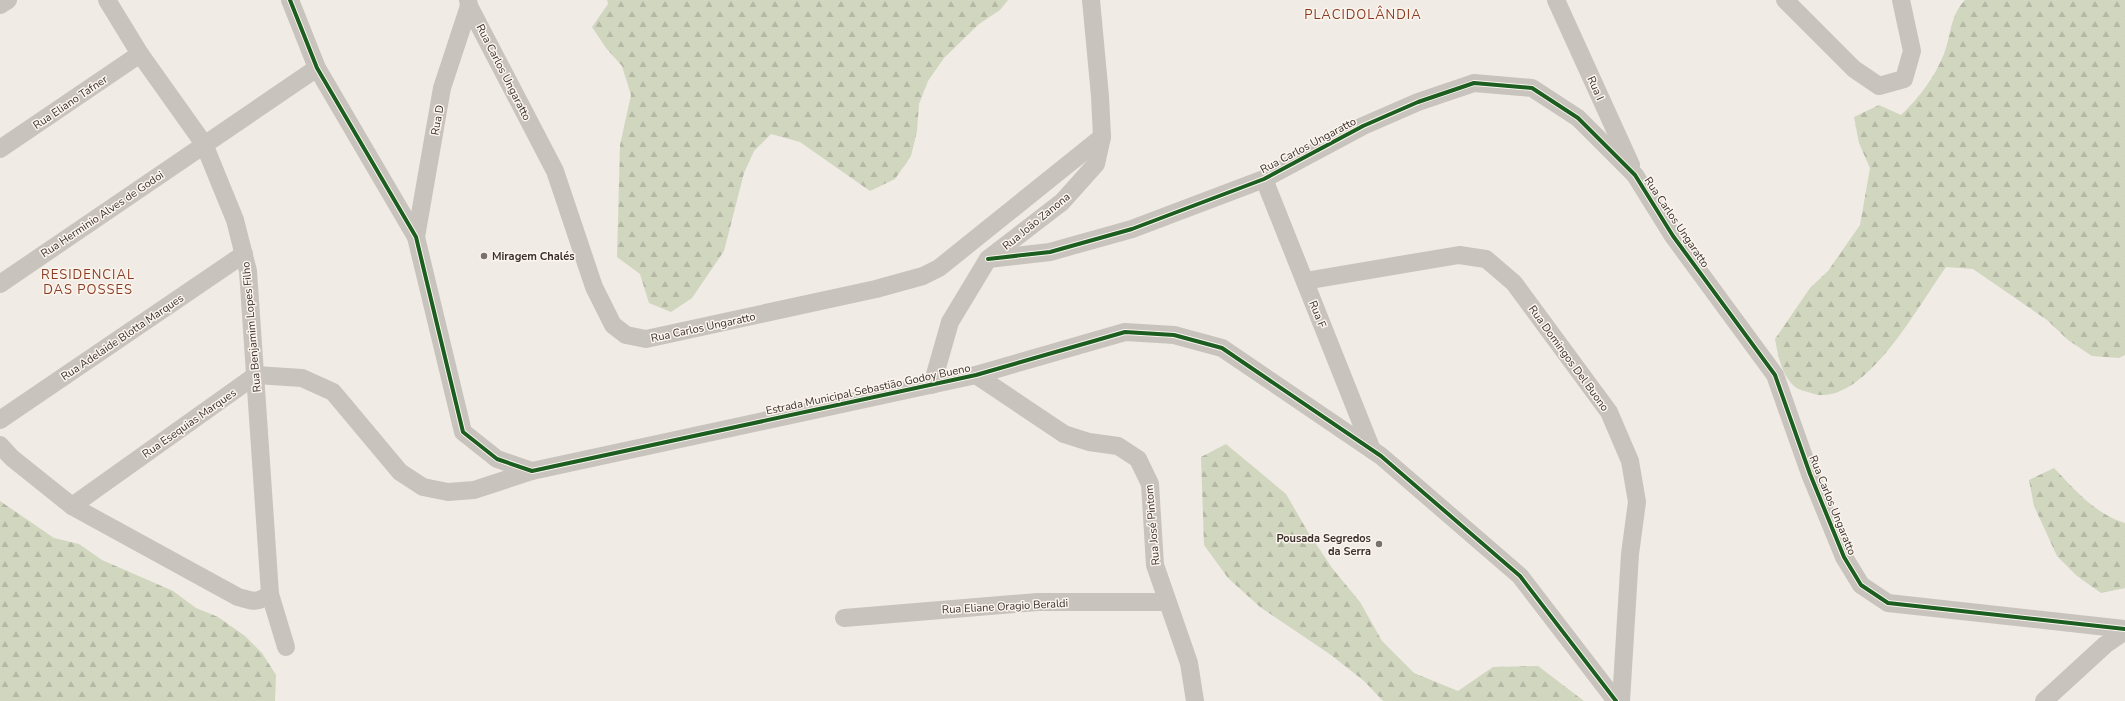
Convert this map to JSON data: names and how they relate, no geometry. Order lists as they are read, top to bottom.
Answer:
{
  "streets": {
    "street": [
      "Rua Carlos Ungaratto",
      "Rua I",
      "Rua Eliano Tafner",
      "Rua D",
      "Rua Herminio Alves de Godoi",
      "Rua João Zanona",
      "Rua F",
      "Rua Benjamim Lopes Filho",
      "Rua Adelaide Blotta Marques",
      "Rua Domingos Del Buono",
      "Estrada Municipal Sebastião Godoy Bueno",
      "Rua Esequias Marques",
      "Rua José Pintom",
      "Rua Eliane Oragio Beraldi"
    ]
  },
  "crossings": [
    ["Rua Carlos Ungaratto", "Rua I"],
    ["Rua Carlos Ungaratto", "Rua D"],
    ["Rua Carlos Ungaratto", "Rua João Zanona"],
    ["Rua Carlos Ungaratto", "Rua F"],
    ["Rua Eliano Tafner", "Rua Benjamim Lopes Filho"],
    ["Rua D", "Estrada Municipal Sebastião Godoy Bueno"],
    ["Rua Herminio Alves de Godoi", "Rua Benjamim Lopes Filho"],
    ["Rua Herminio Alves de Godoi", "Estrada Municipal Sebastião Godoy Bueno"],
    ["Rua João Zanona", "Estrada Municipal Sebastião Godoy Bueno"],
    ["Rua F", "Rua Domingos Del Buono"],
    ["Rua F", "Estrada Municipal Sebastião Godoy Bueno"],
    ["Rua Benjamim Lopes Filho", "Rua Adelaide Blotta Marques"],
    ["Rua Benjamim Lopes Filho", "Rua Esequias Marques"],
    ["Estrada Municipal Sebastião Godoy Bueno", "Rua José Pintom"],
    ["Rua José Pintom", "Rua Eliane Oragio Beraldi"]
  ],
  "districts": ["PLACIDOLÂNDIA", "RESIDENCIAL DAS POSSES"],
  "places": ["Miragem Chalés", "Pousada Segredos da Serra"]
}
